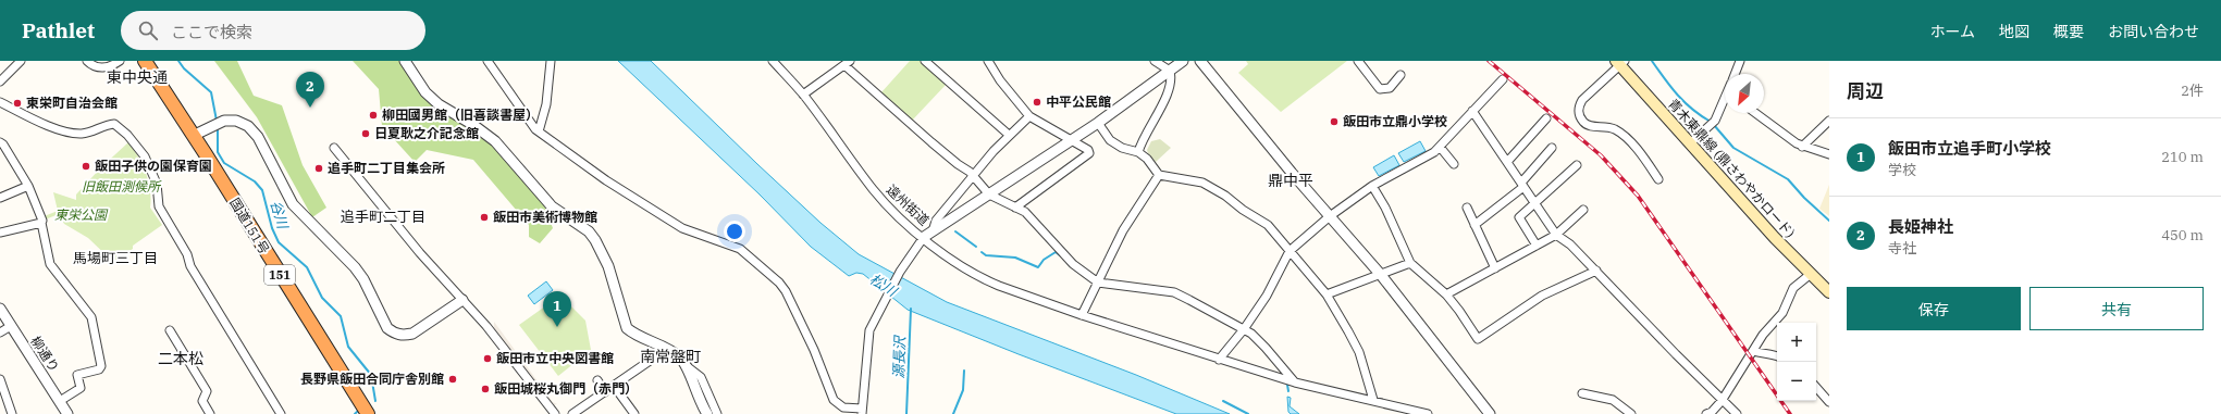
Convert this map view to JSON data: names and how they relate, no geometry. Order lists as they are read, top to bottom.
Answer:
{
  "streets": {
    "highway": ["国道151号", "151"],
    "main road": ["青木東鼎線 (鼎さわやかロード)"],
    "street": ["遠州街道", "柳通り"]
  },
  "districts": [
    "東中央通",
    "鼎中平",
    "追手町二丁目",
    "馬場町三丁目",
    "南常盤町",
    "二本松"
  ],
  "water": ["谷川", "松川", "源長沢"],
  "parks": ["旧飯田測候所", "東栄公園"],
  "places": [
    "中平公民館",
    "東栄町自治会館",
    "柳田國男館（旧喜談書屋）",
    "飯田市立鼎小学校",
    "日夏耿之介記念館",
    "飯田子供の園保育園",
    "追手町二丁目集会所",
    "飯田市美術博物館",
    "飯田市立中央図書館",
    "長野県飯田合同庁舎別館",
    "飯田城桜丸御門（赤門）"
  ],
  "north": "bottom left",
  "page": {
    "header": "Pathlet",
    "search": "ここで検索",
    "nav": [
      "ホーム",
      "地図",
      "概要",
      "お問い合わせ"
    ],
    "heading": ["周辺", "2件"],
    "pins": ["2", "1"],
    "list": [
      {
        "mark": "1",
        "name": "飯田市立追手町小学校",
        "note": "学校",
        "value": "210 m"
      },
      {
        "mark": "2",
        "name": "長姫神社",
        "note": "寺社",
        "value": "450 m"
      }
    ],
    "buttons": ["保存", "共有"],
    "map_buttons": ["+", "−"]
  }
}
